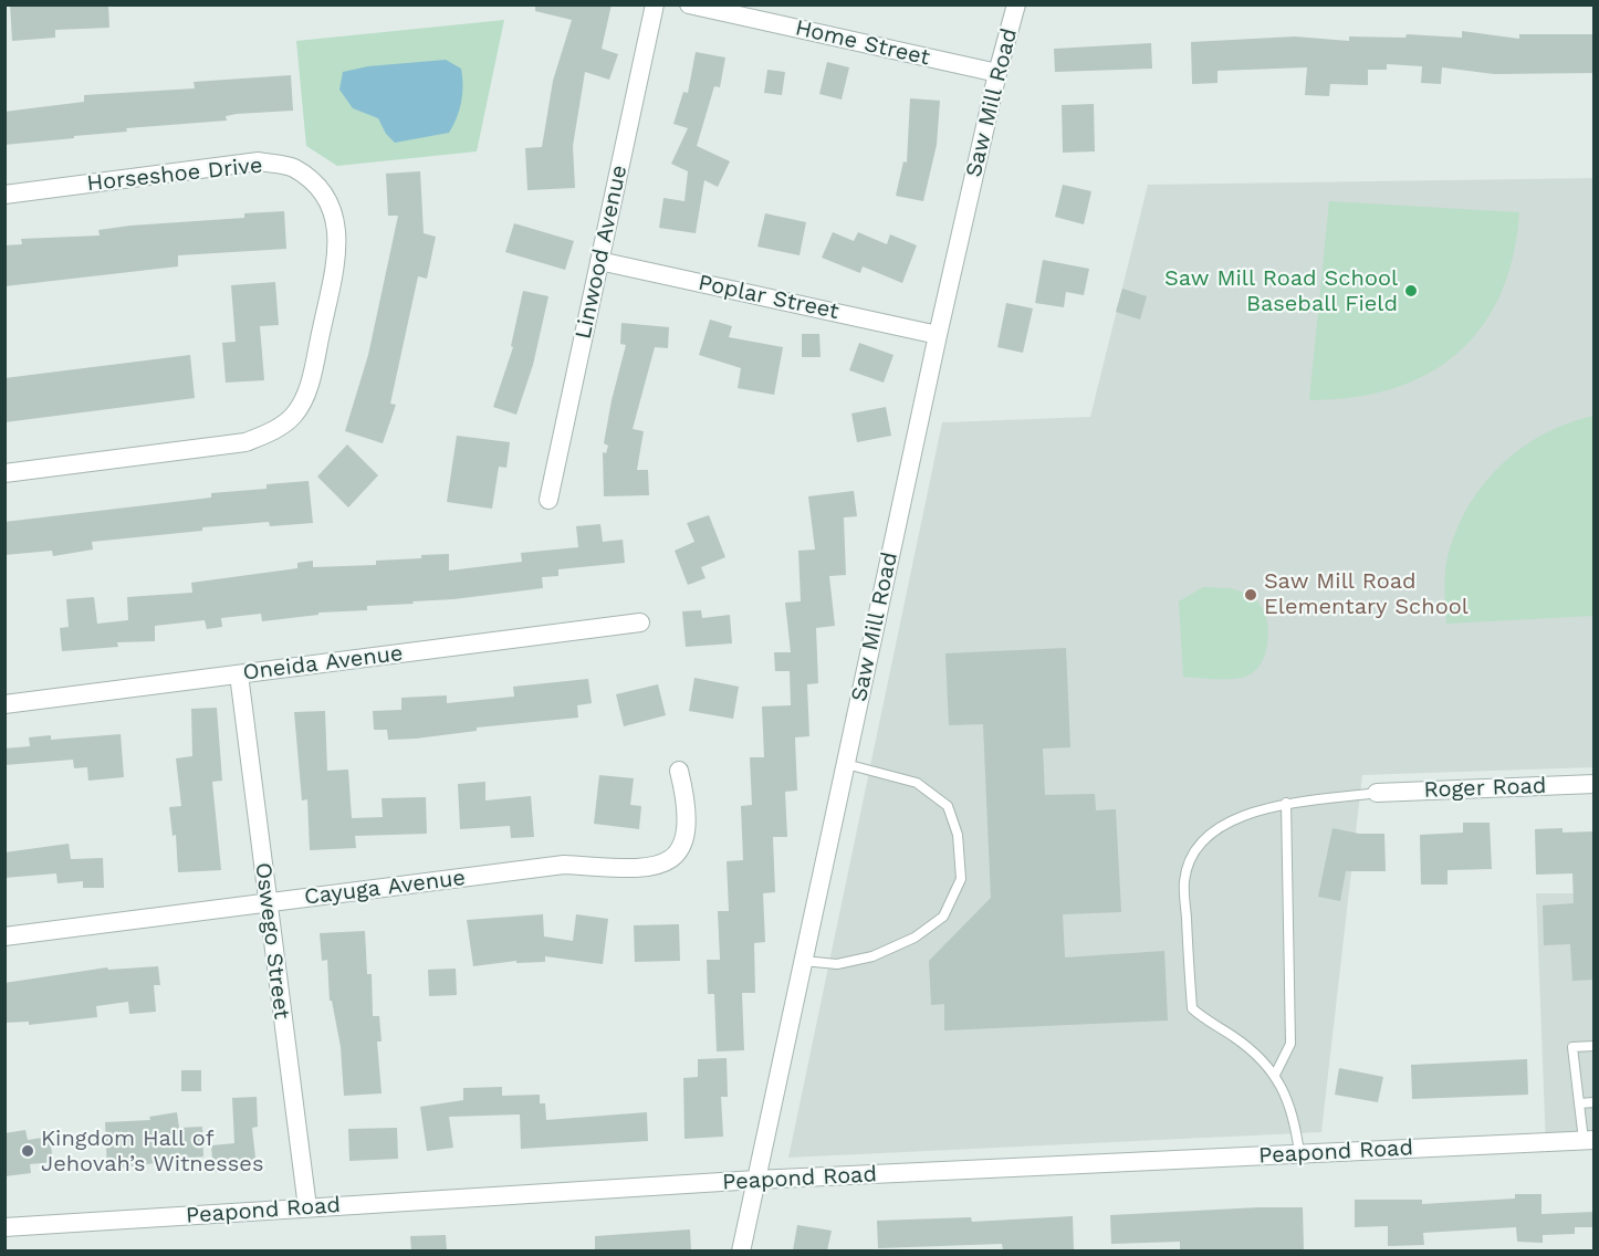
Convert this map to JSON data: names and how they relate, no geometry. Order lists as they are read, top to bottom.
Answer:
{
  "streets": {
    "street": [
      "Home Street",
      "Saw Mill Road",
      "Horseshoe Drive",
      "Linwood Avenue",
      "Poplar Street",
      "Oneida Avenue",
      "Roger Road",
      "Cayuga Avenue",
      "Oswego Street",
      "Peapond Road"
    ]
  },
  "crossings": [
    ["Home Street", "Saw Mill Road"],
    ["Saw Mill Road", "Poplar Street"],
    ["Saw Mill Road", "Peapond Road"],
    ["Linwood Avenue", "Poplar Street"],
    ["Oneida Avenue", "Oswego Street"],
    ["Cayuga Avenue", "Oswego Street"],
    ["Oswego Street", "Peapond Road"]
  ],
  "places": ["Saw Mill Road School Baseball Field", "Saw Mill Road Elementary School", "Kingdom Hall of Jehovah’s Witnesses"]
}
